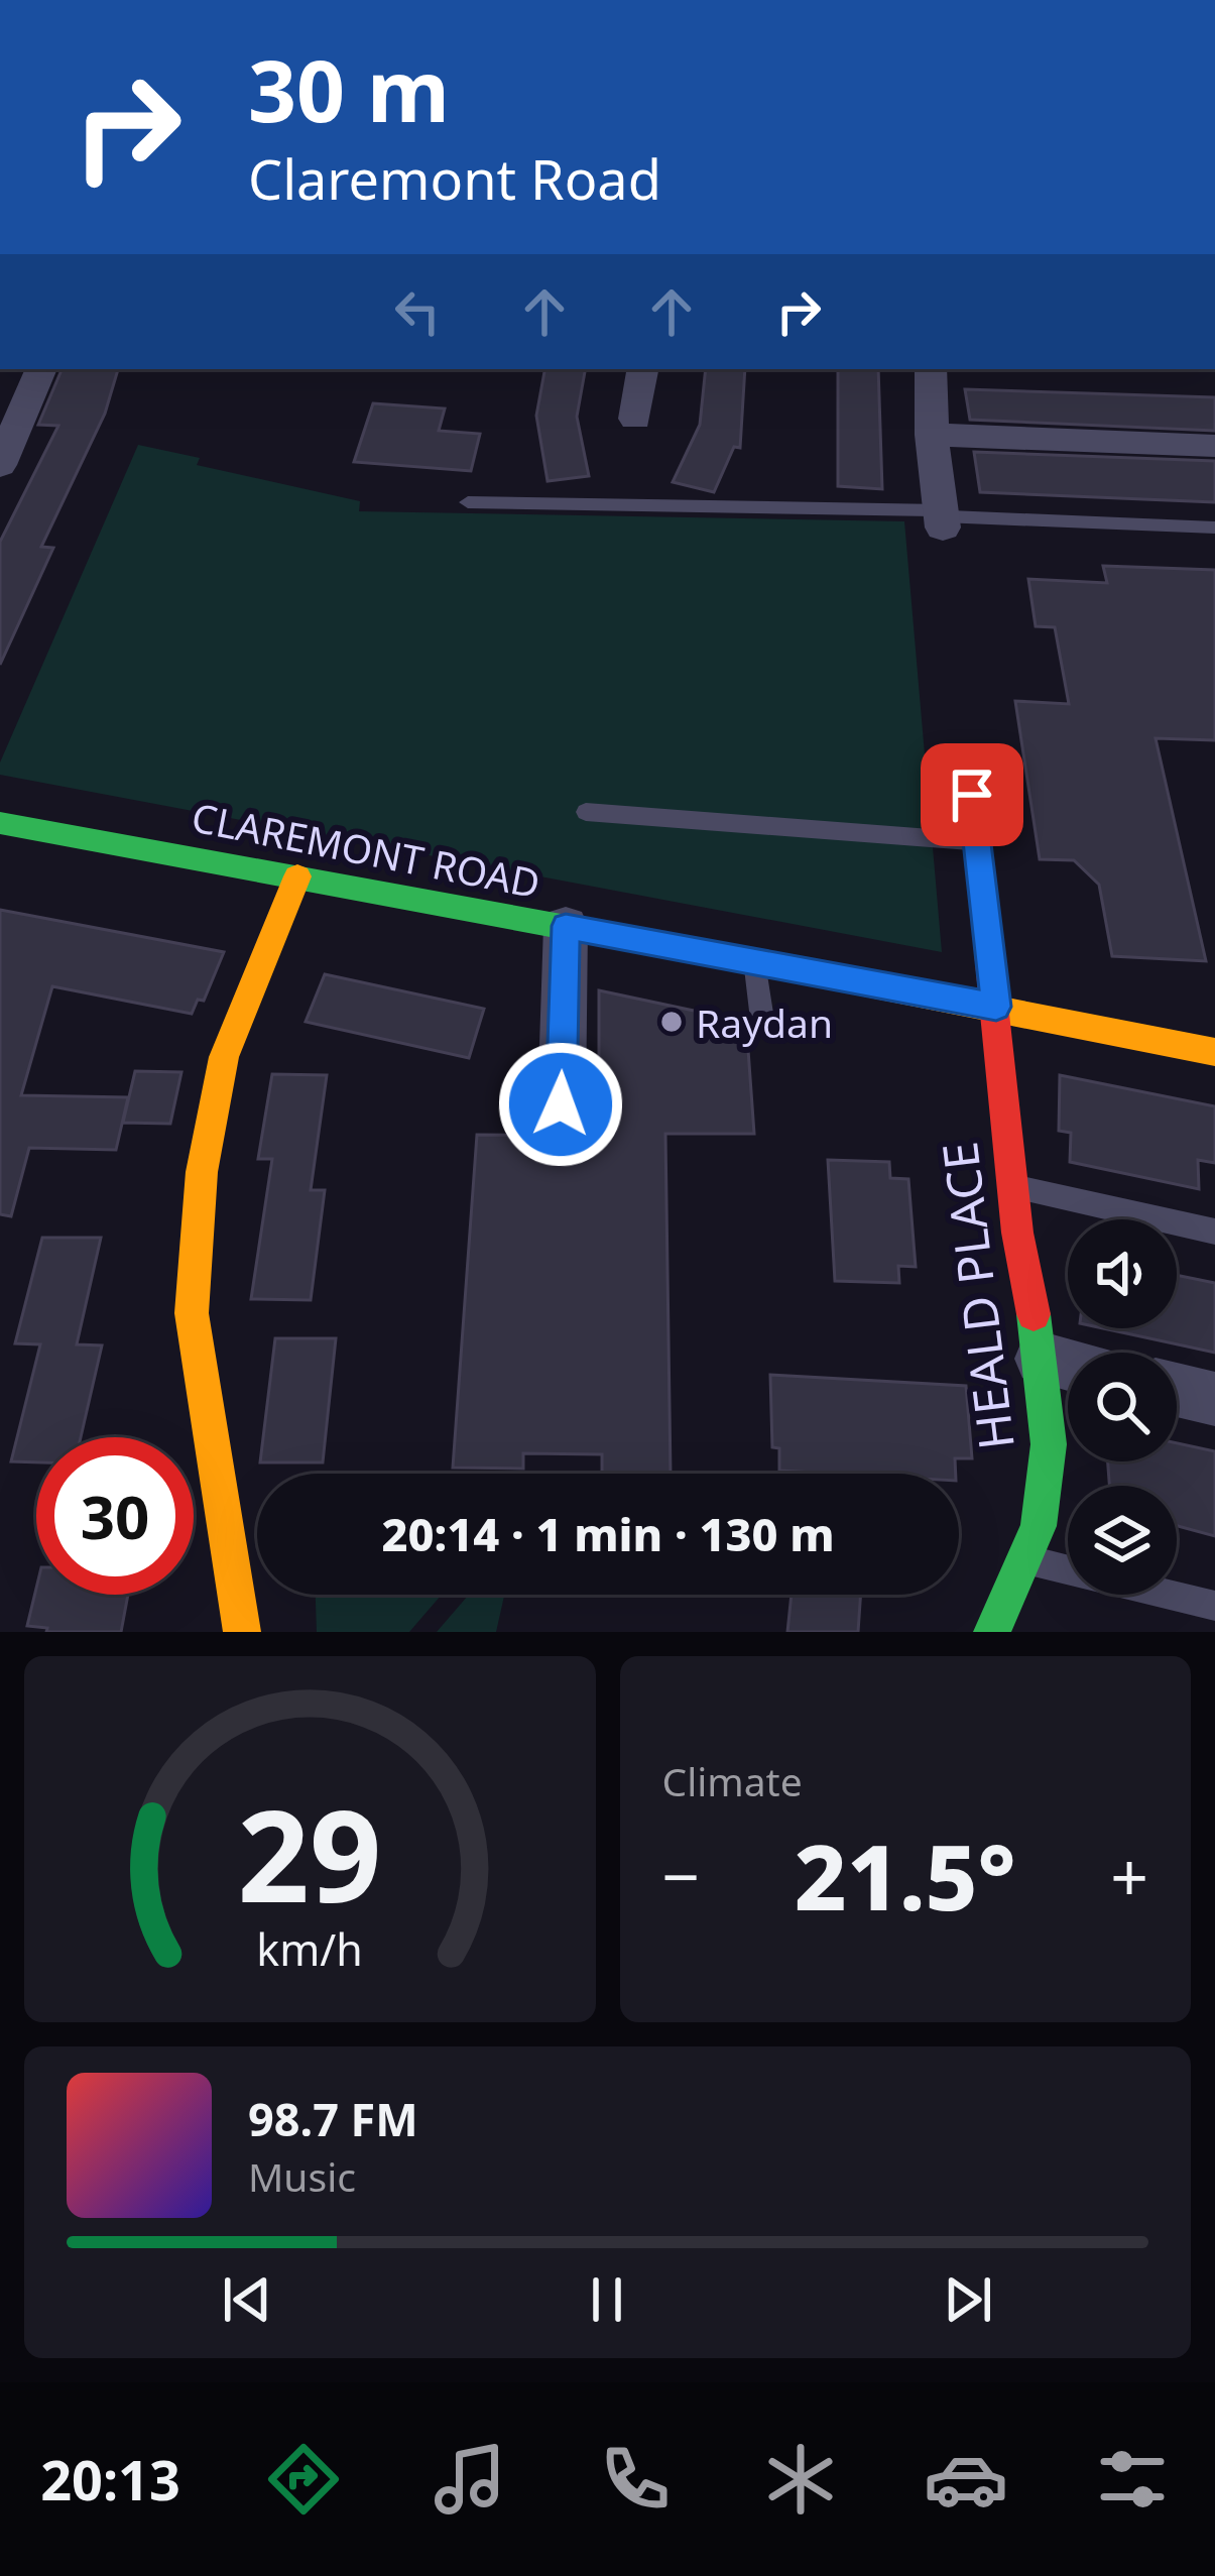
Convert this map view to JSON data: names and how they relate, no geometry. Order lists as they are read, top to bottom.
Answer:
{
  "streets": {
    "street": ["CLAREMONT ROAD", "HEALD PLACE"]
  },
  "crossings": [
    ["CLAREMONT ROAD", "HEALD PLACE"]
  ],
  "places": ["Raydan"],
  "page": {
    "turn": ["30 m", "Claremont Road"],
    "limit": "30",
    "trip": "20:14 · 1 min · 130 m",
    "tile": "Climate",
    "heat": ["−", "21.5°", "+"],
    "song": ["98.7 FM", "Music"],
    "tabs": "20:13",
    "gauge": ["29", "km/h"]
  }
}
